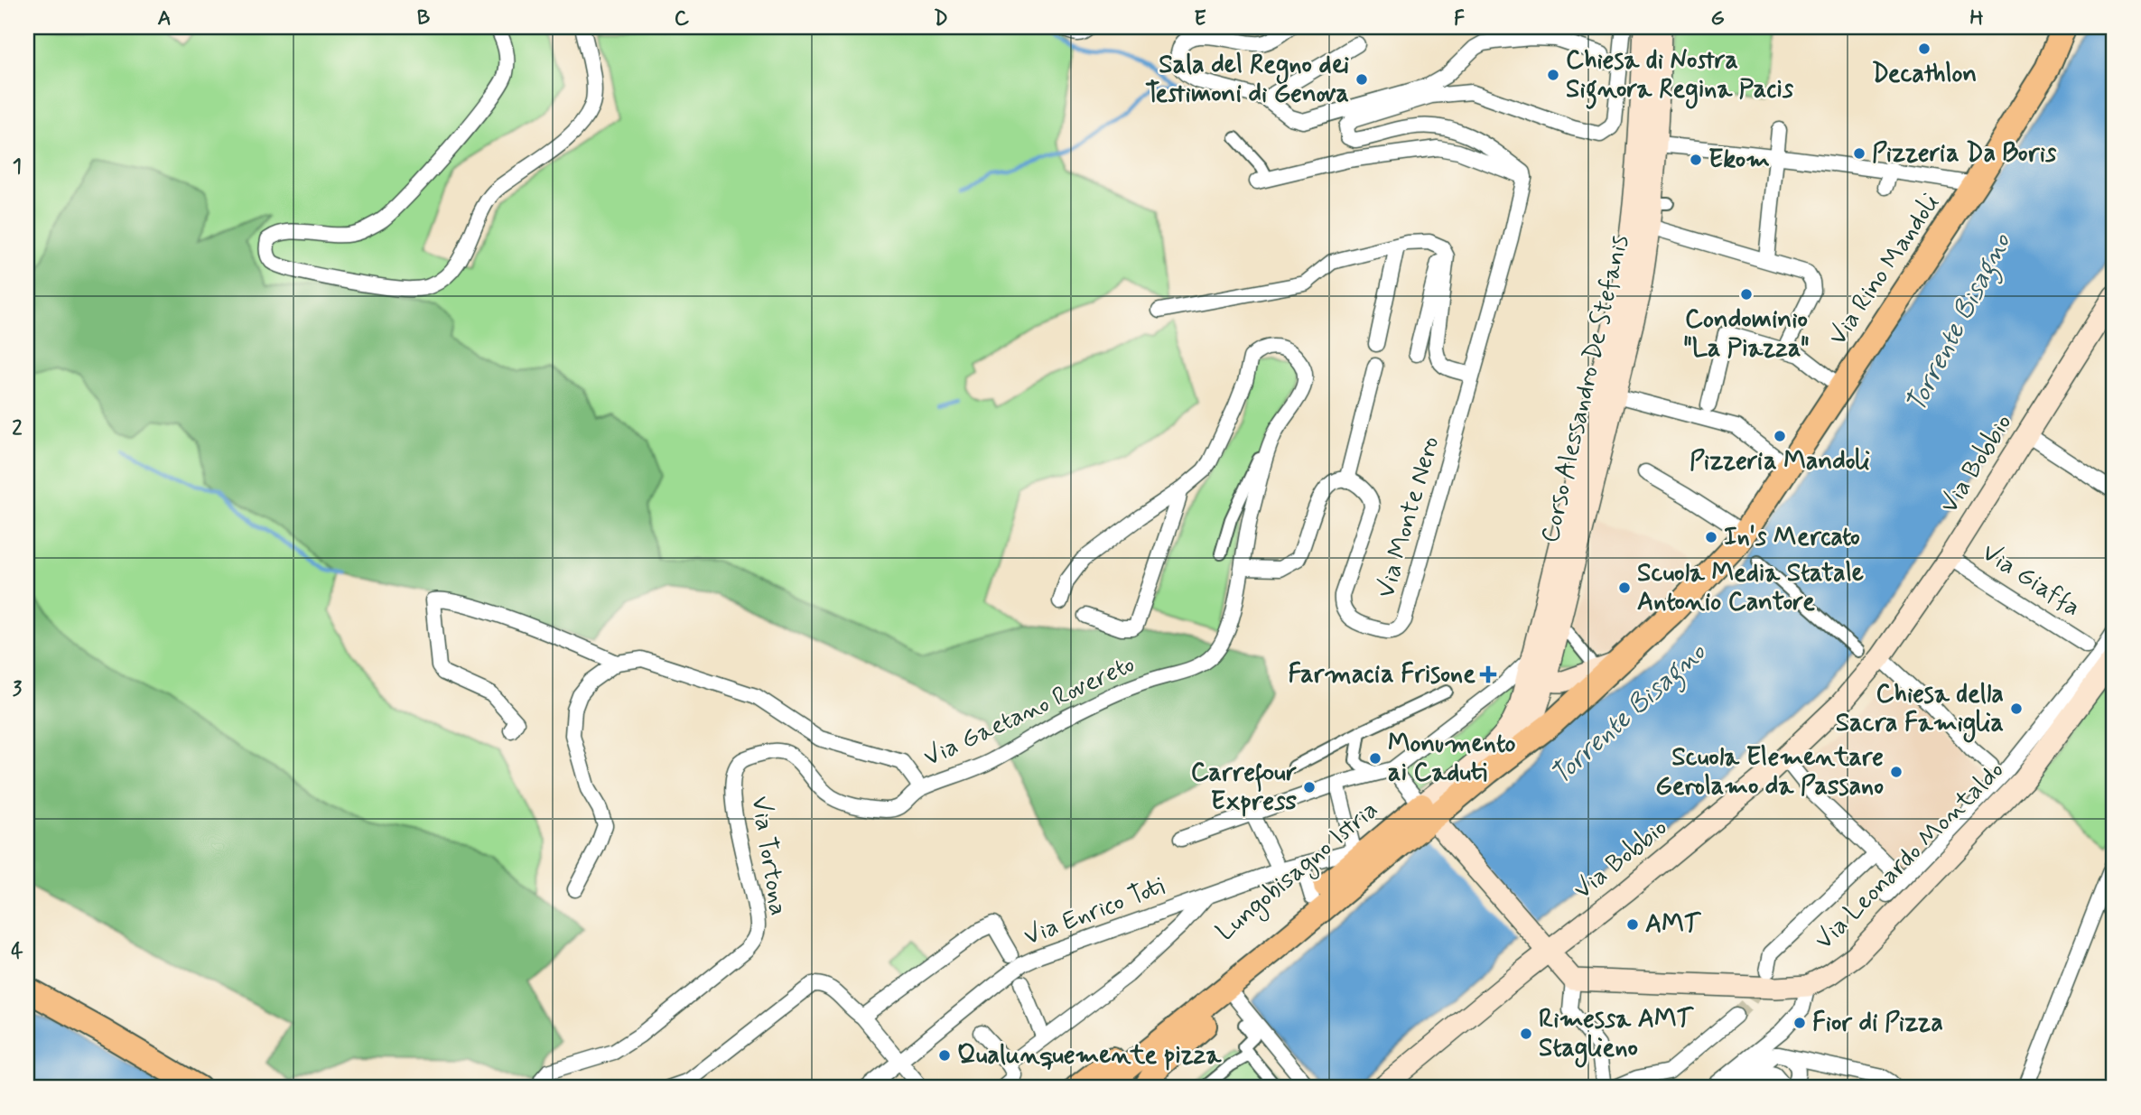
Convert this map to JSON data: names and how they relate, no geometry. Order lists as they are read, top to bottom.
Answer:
{
  "streets": {
    "main road": [
      "Via Rino Mandoli",
      "Corso Alessandro De Stefanis",
      "Via Bobbio",
      "Via Leonardo Montaldo",
      "Lungobisagno Istria"
    ],
    "street": [
      "Via Monte Nero",
      "Via Giaffa",
      "Via Gaetano Rovereto",
      "Via Tortona",
      "Via Enrico Toti"
    ]
  },
  "crossings": [
    ["Via Rino Mandoli", "Corso Alessandro De Stefanis"],
    ["Via Rino Mandoli", "Lungobisagno Istria"],
    ["Corso Alessandro De Stefanis", "Lungobisagno Istria"],
    ["Via Bobbio", "Via Giaffa"],
    ["Via Gaetano Rovereto", "Via Tortona"],
    ["Lungobisagno Istria", "Via Enrico Toti"]
  ],
  "water": ["Torrente Bisagno"],
  "places": {
    "other": [
      "Decathlon",
      "Chiesa di Nostra Signora Regina Pacis",
      "Sala del Regno dei Testimoni di Genova",
      "Pizzeria Da Boris",
      "Ekom",
      "Condominio \"La Piazza\"",
      "Pizzeria Mandoli",
      "In's Mercato",
      "Scuola Media Statale Antonio Cantore",
      "Chiesa della Sacra Famiglia",
      "Monumento ai Caduti",
      "Scuola Elementare Gerolamo da Passano",
      "Carrefour Express",
      "AMT",
      "Fior di Pizza",
      "Rimessa AMT Staglieno",
      "Qualunquemente pizza"
    ],
    "health": ["Farmacia Frisone"]
  },
  "grid": {
    "columns": [
      "A",
      "B",
      "C",
      "D",
      "E",
      "F",
      "G",
      "H"
    ],
    "rows": [
      "1",
      "2",
      "3",
      "4"
    ]
  }
}
